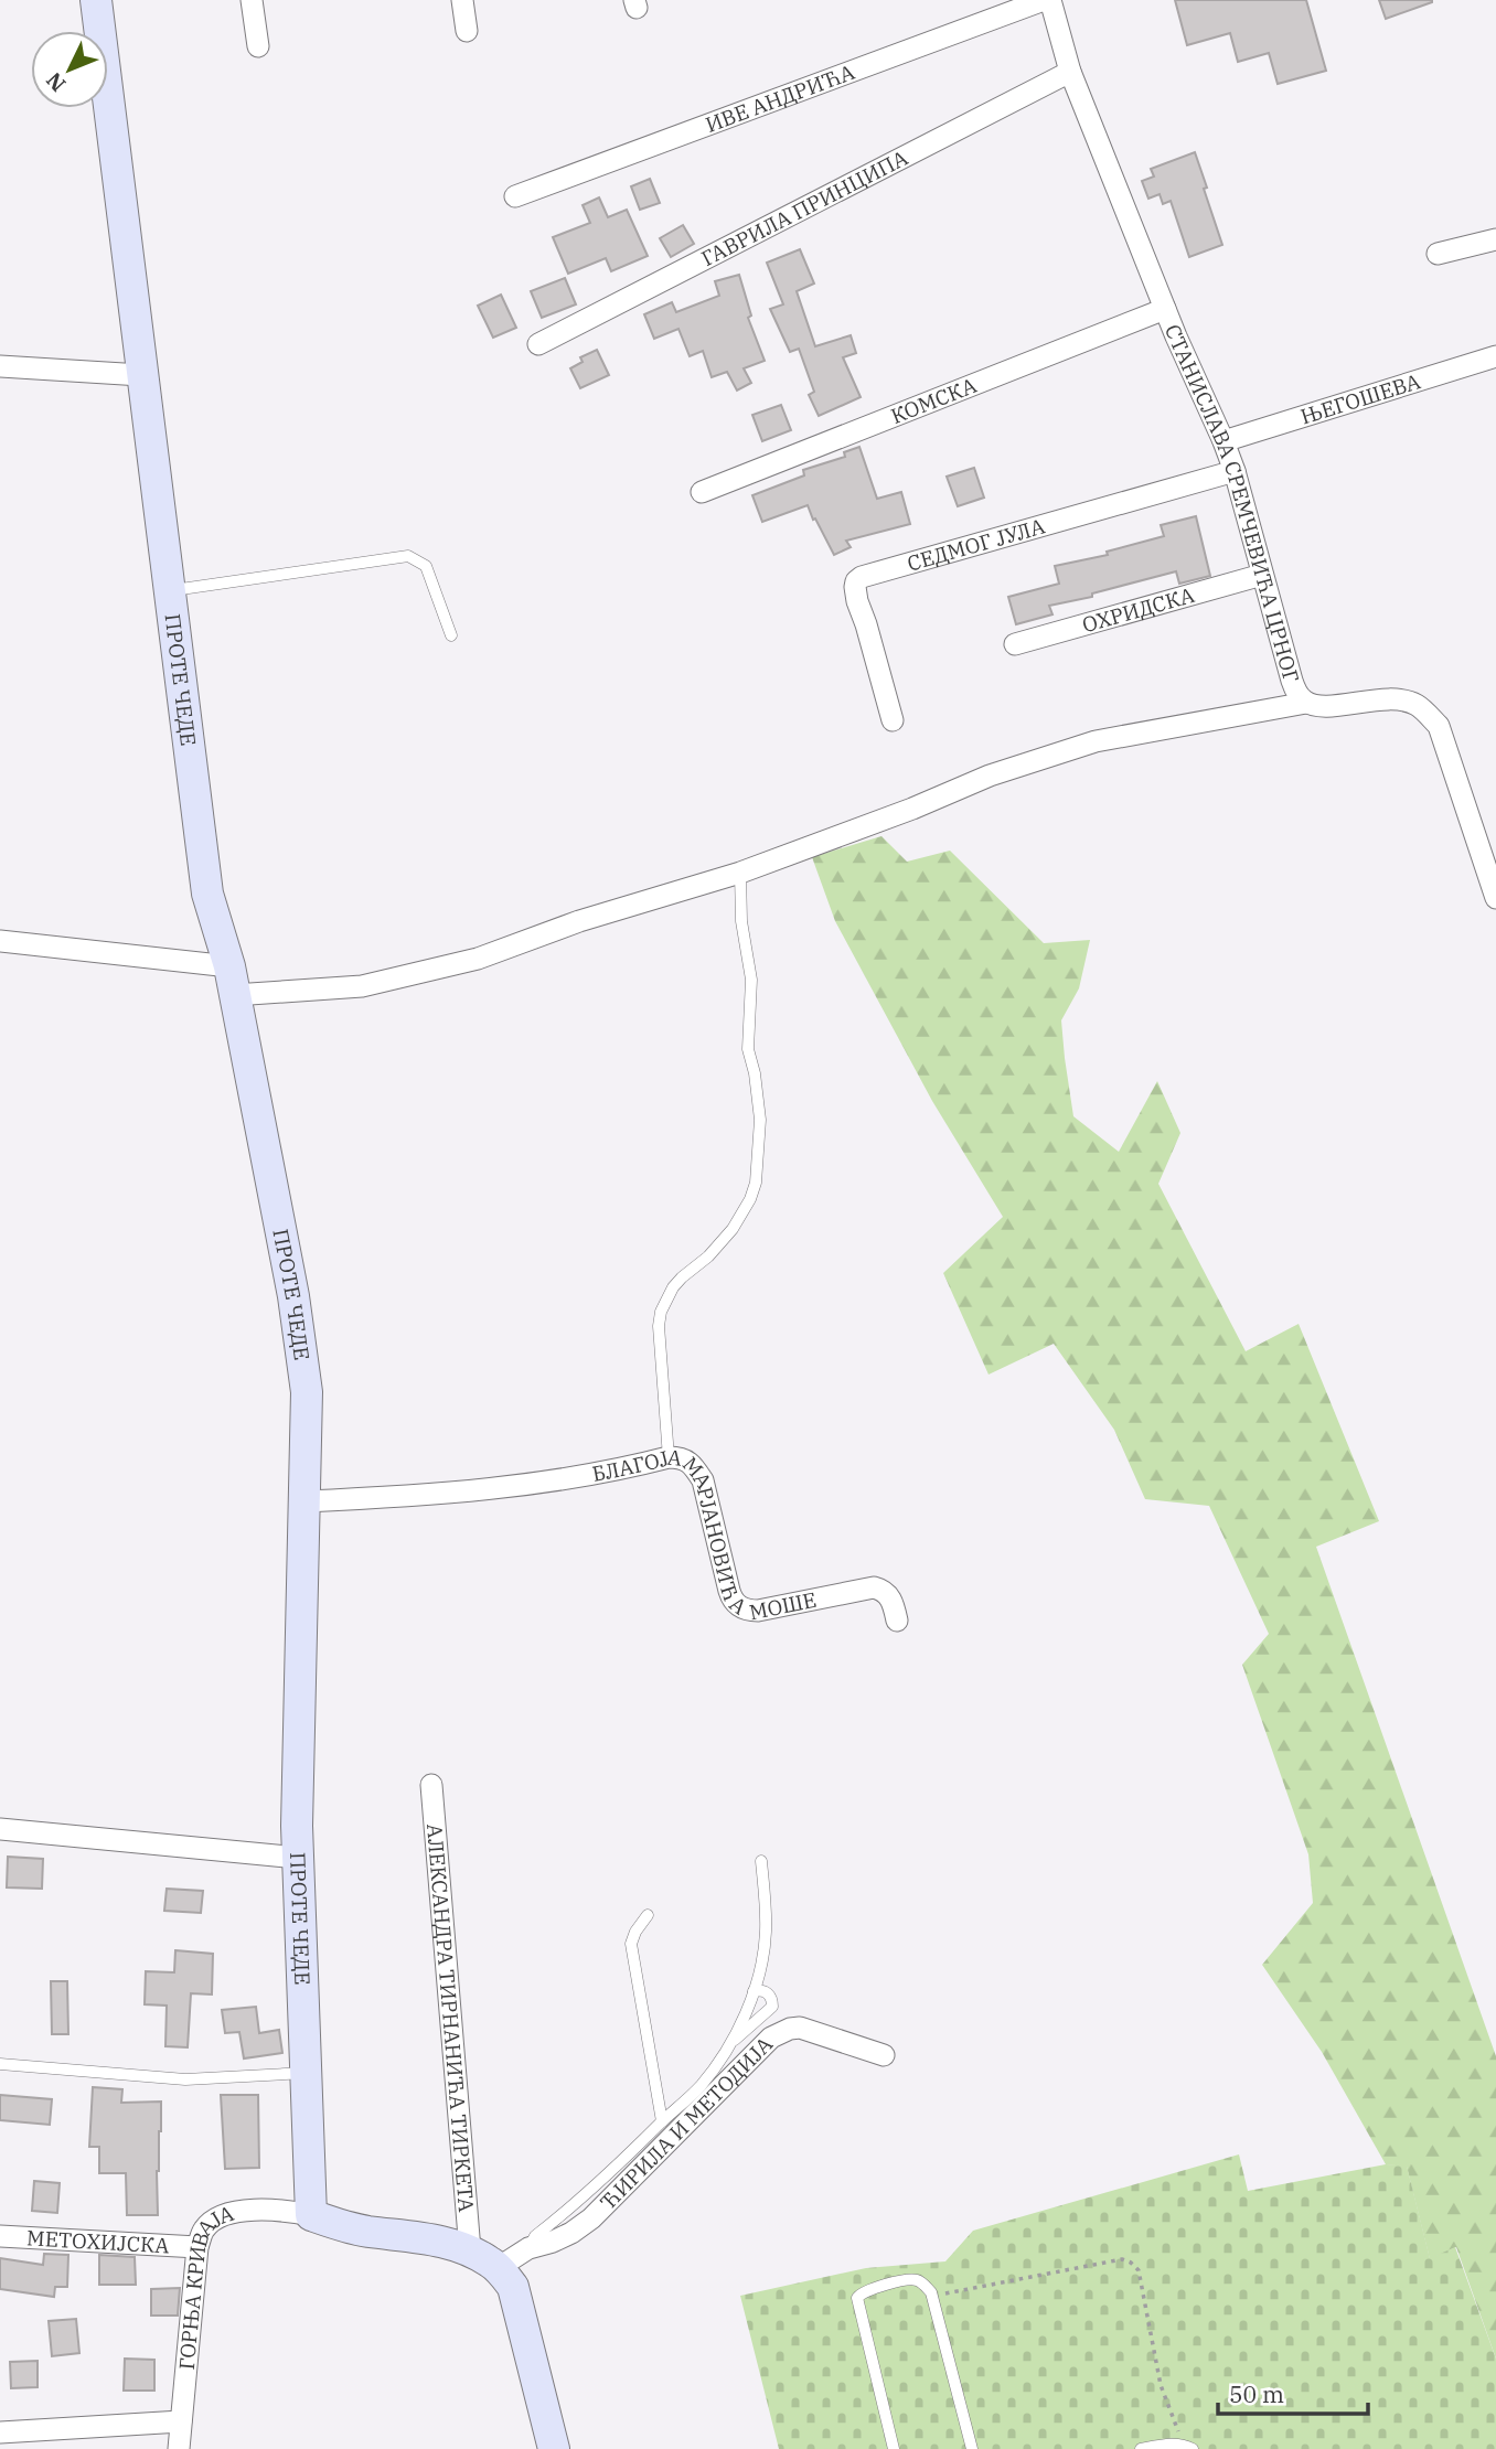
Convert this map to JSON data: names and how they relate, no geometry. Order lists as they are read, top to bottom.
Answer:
{
  "streets": {
    "street": [
      "ИВЕ АНДРИЋА",
      "ГАВРИЛА ПРИНЦИПА",
      "ЊЕГОШЕВА",
      "КОМСКА",
      "СТАНИСЛАВА СРЕМЧЕВИЋА ЦРНОГ",
      "СЕДМОГ ЈУЛА",
      "ОХРИДСКА",
      "ПРОТЕ ЧЕДЕ",
      "БЛАГОЈА МАРЈАНОВИЋА МОШЕ",
      "АЛЕКСАНДРА ТИРНАНИЋА ТИРКЕТА",
      "ЋИРИЛА И МЕТОДИЈА",
      "МЕТОХИЈСКА",
      "ГОРЊА КРИВАЈА"
    ]
  },
  "crossings": [
    ["ГАВРИЛА ПРИНЦИПА", "СТАНИСЛАВА СРЕМЧЕВИЋА ЦРНОГ"],
    ["ЊЕГОШЕВА", "СТАНИСЛАВА СРЕМЧЕВИЋА ЦРНОГ"],
    ["КОМСКА", "СТАНИСЛАВА СРЕМЧЕВИЋА ЦРНОГ"],
    ["СТАНИСЛАВА СРЕМЧЕВИЋА ЦРНОГ", "СЕДМОГ ЈУЛА"],
    ["СТАНИСЛАВА СРЕМЧЕВИЋА ЦРНОГ", "ОХРИДСКА"],
    ["ПРОТЕ ЧЕДЕ", "БЛАГОЈА МАРЈАНОВИЋА МОШЕ"],
    ["ПРОТЕ ЧЕДЕ", "ГОРЊА КРИВАЈА"],
    ["МЕТОХИЈСКА", "ГОРЊА КРИВАЈА"]
  ],
  "scale_bar": "50 m",
  "north": "bottom left"
}
